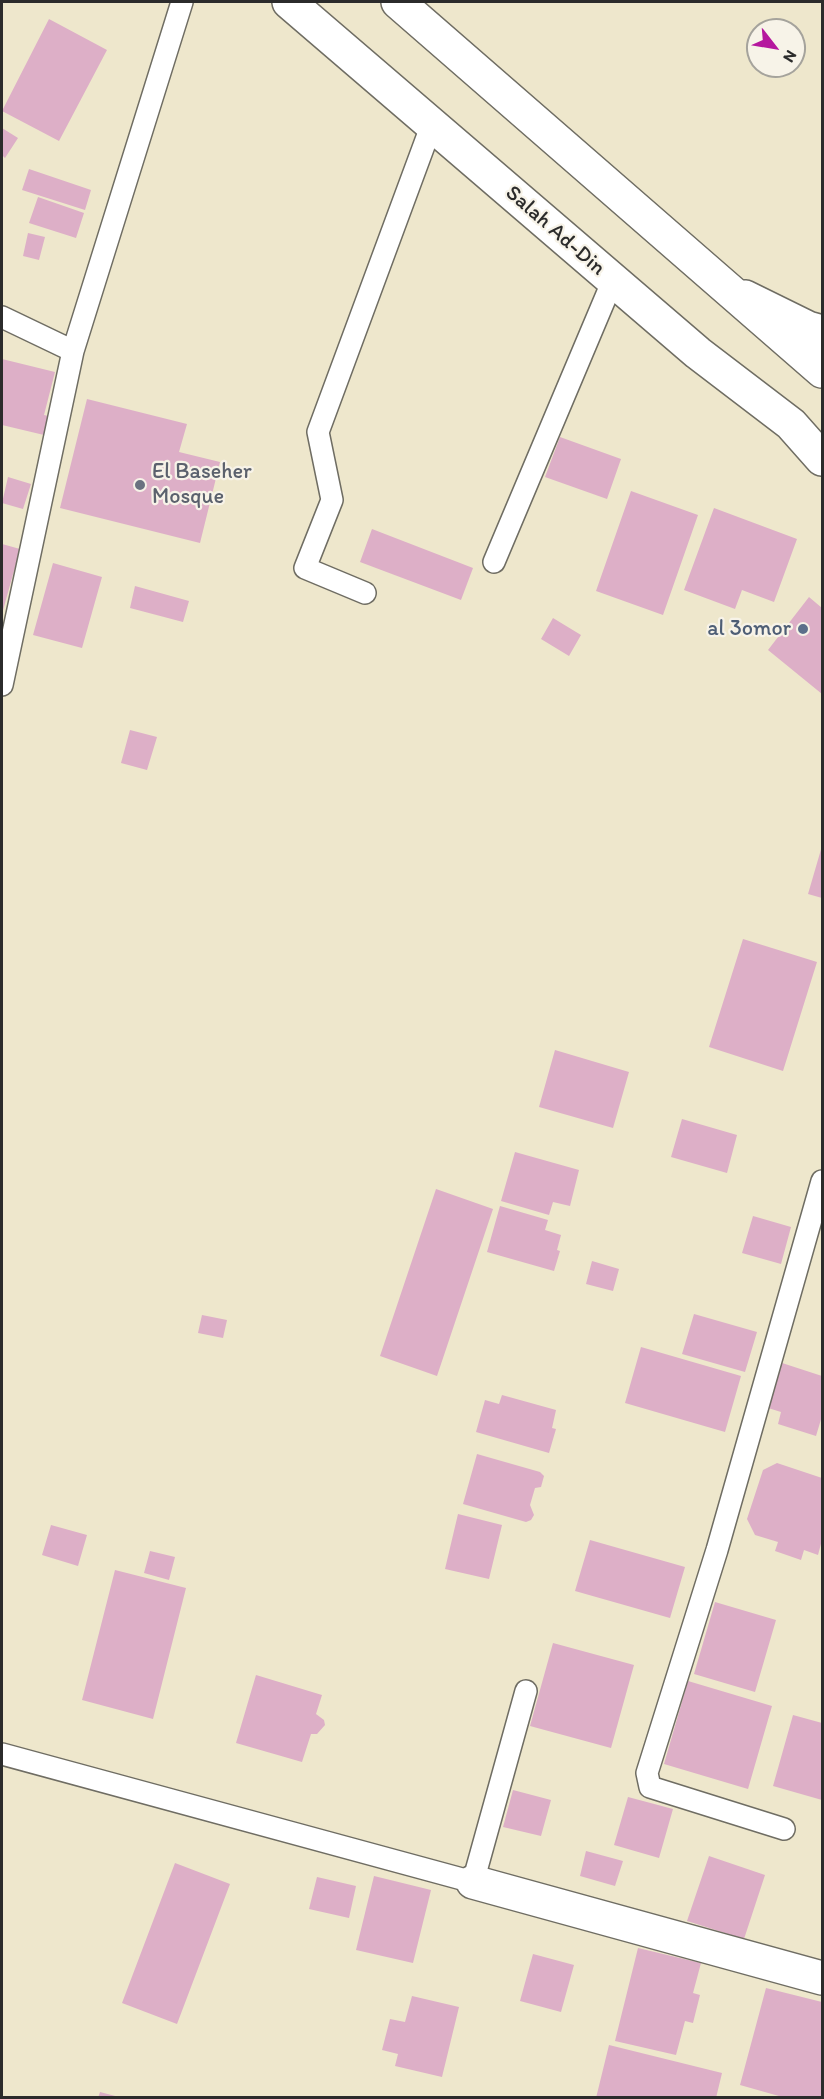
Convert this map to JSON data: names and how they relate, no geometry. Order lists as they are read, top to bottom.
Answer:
{
  "streets": {
    "main road": ["Salah Ad-Din"]
  },
  "places": ["El Baseher Mosque", "al 3omor"],
  "north": "bottom right"
}
